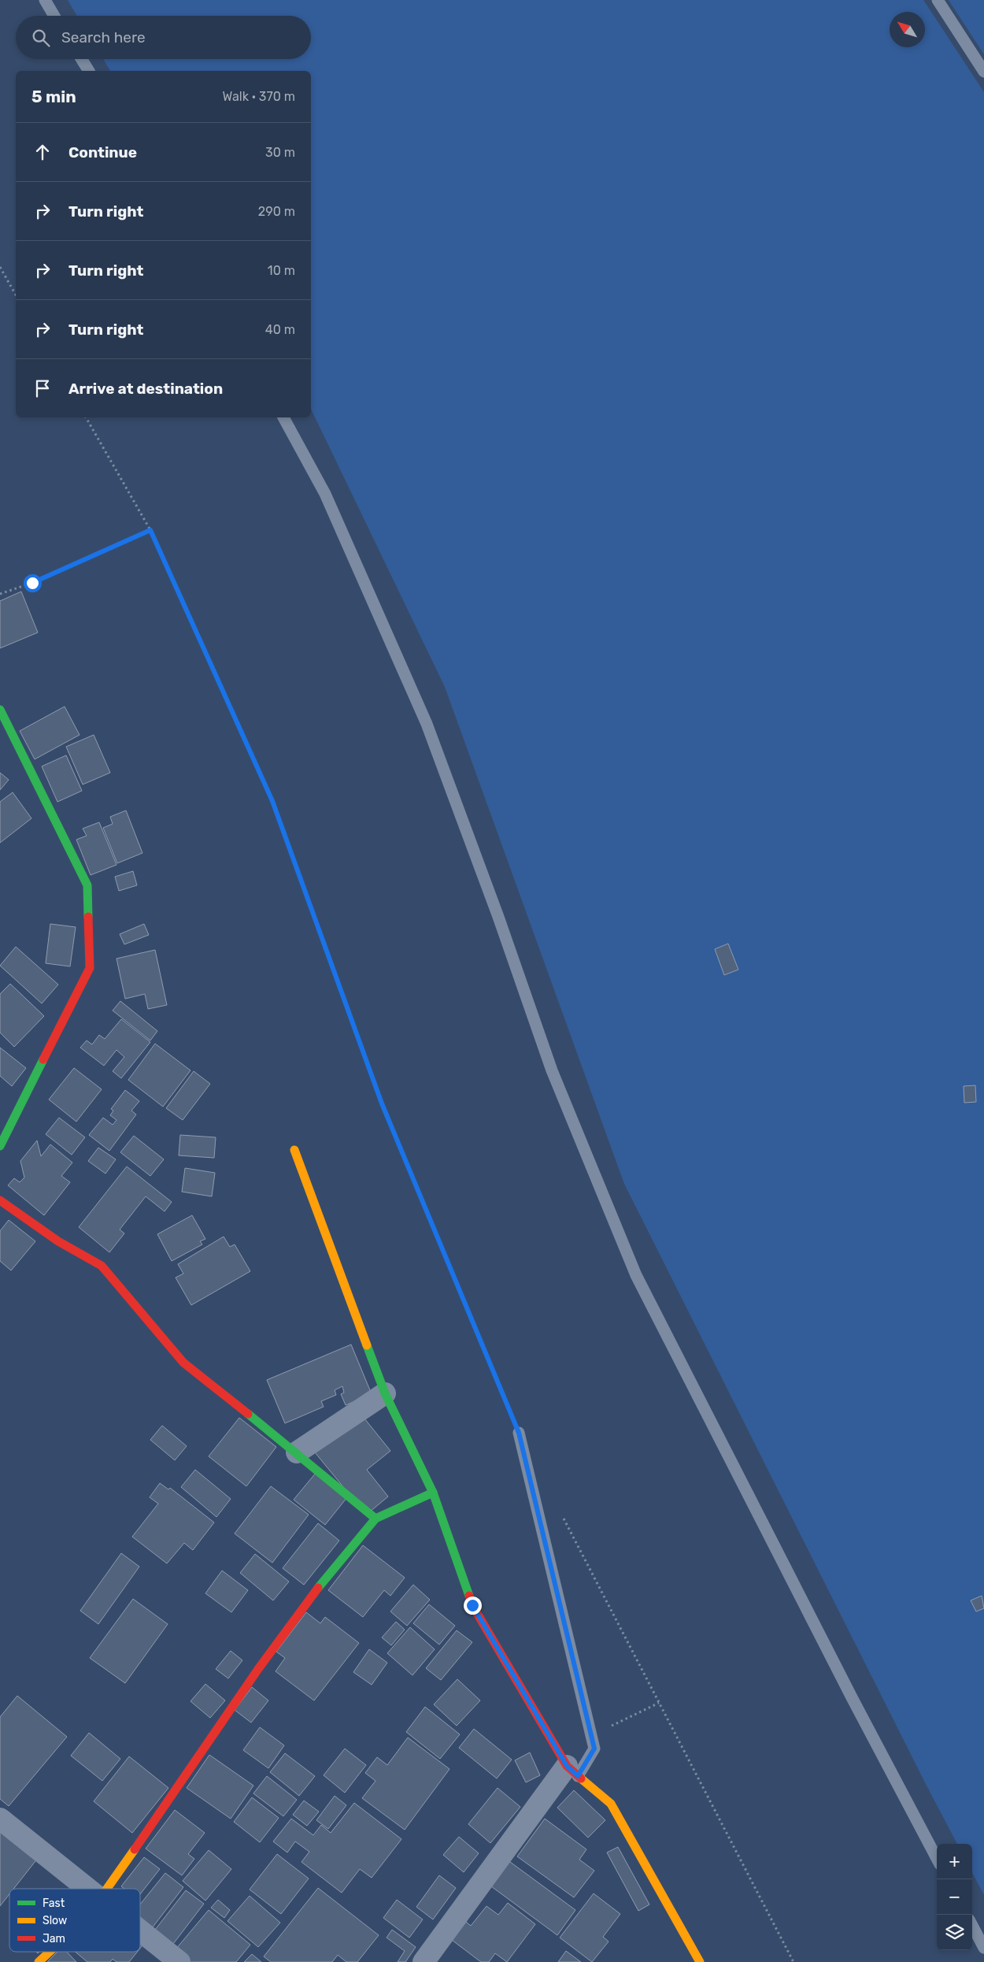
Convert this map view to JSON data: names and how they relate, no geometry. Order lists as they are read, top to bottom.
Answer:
{
  "legend": ["Fast", "Slow", "Jam"],
  "north": "top left",
  "page": {
    "search": "Search here",
    "heading": ["5 min", "Walk · 370 m"],
    "list": [
      ["Continue", "30 m"],
      ["Turn right", "290 m"],
      ["Turn right", "10 m"],
      ["Turn right", "40 m"],
      "Arrive at destination"
    ],
    "map_buttons": ["+", "−"]
  }
}
